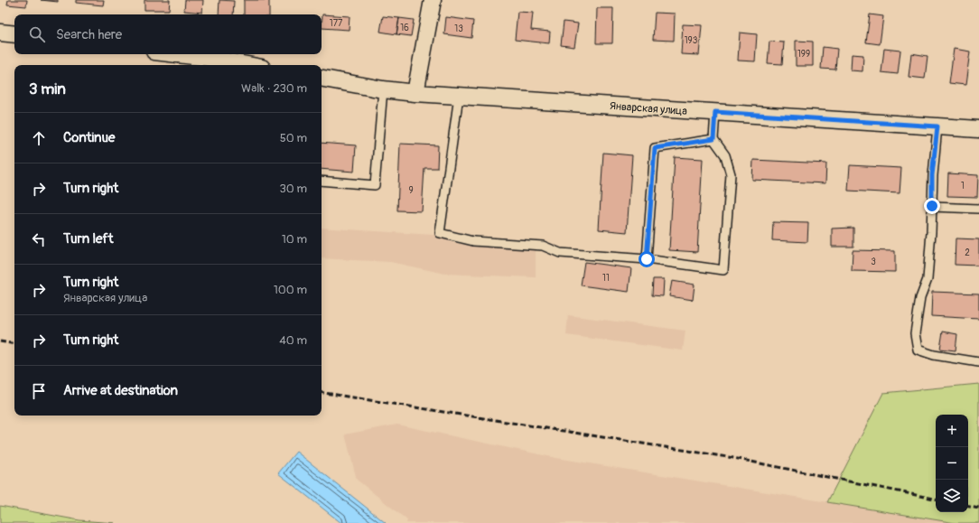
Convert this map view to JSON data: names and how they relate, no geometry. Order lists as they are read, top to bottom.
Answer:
{
  "streets": {
    "street": ["Январская улица"]
  },
  "house_numbers": [
    "177",
    "16",
    "13",
    "193",
    "199",
    "1",
    "9",
    "2",
    "3",
    "11"
  ],
  "page": {
    "search": "Search here",
    "heading": ["3 min", "Walk · 230 m"],
    "list": [
      ["Continue", "50 m"],
      ["Turn right", "30 m"],
      ["Turn left", "10 m"],
      ["Turn right", "Январская улица", "100 m"],
      ["Turn right", "40 m"],
      "Arrive at destination"
    ],
    "map_buttons": ["+", "−"]
  }
}
